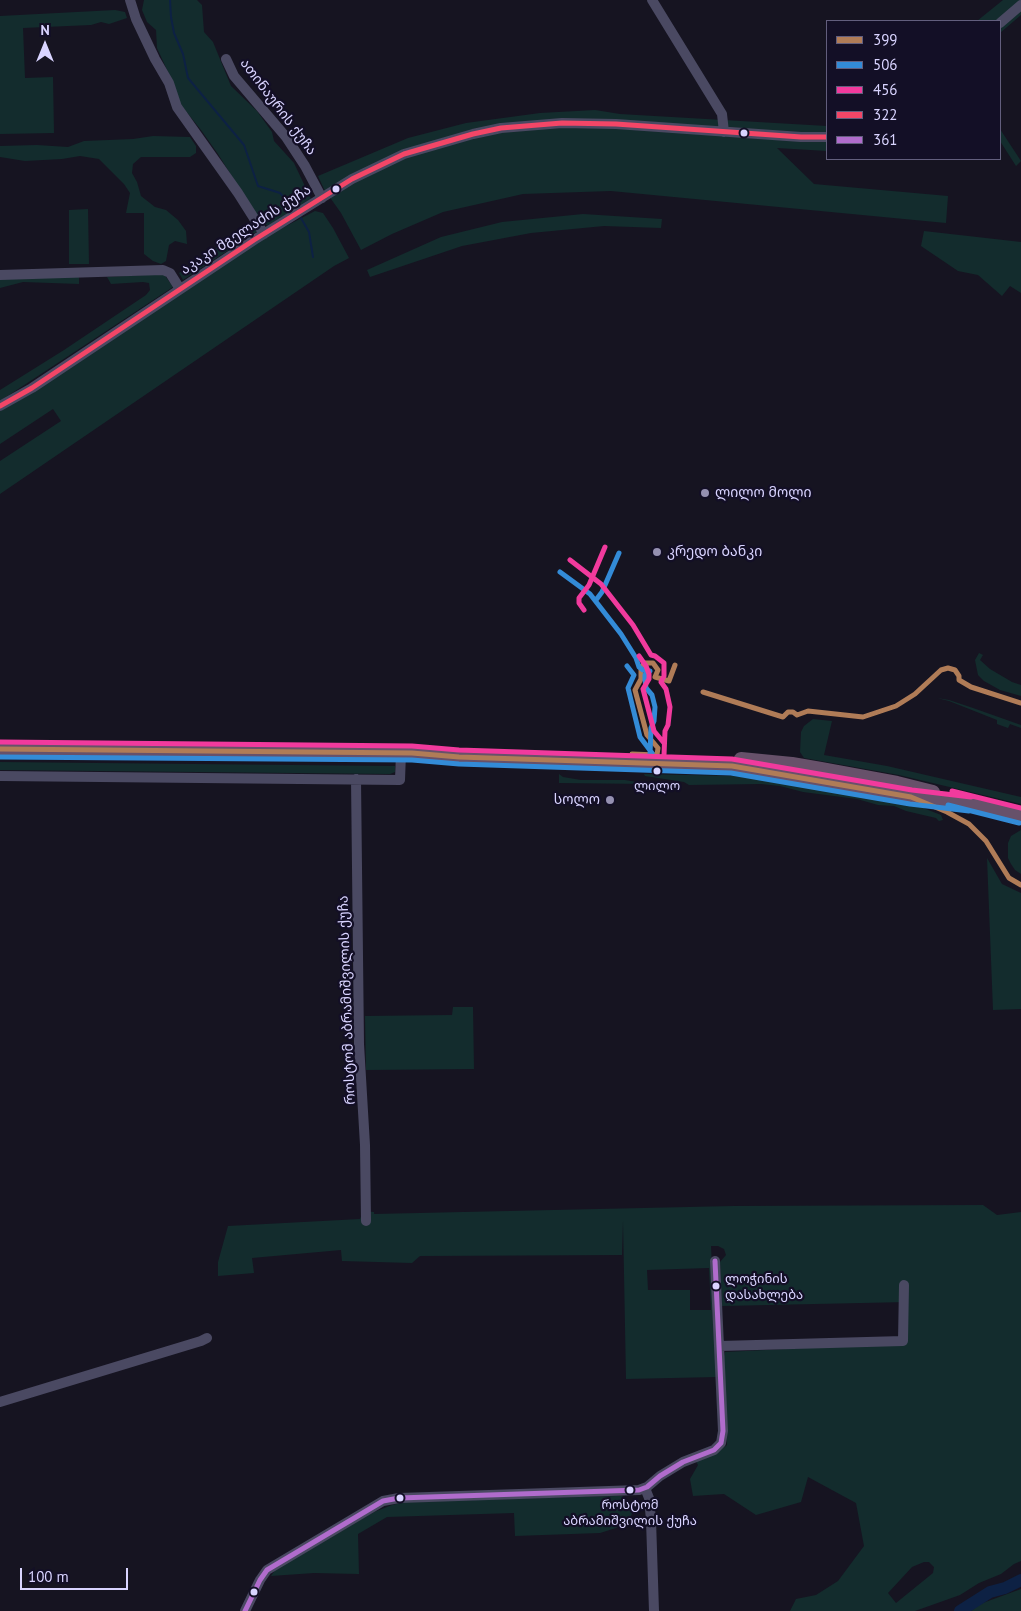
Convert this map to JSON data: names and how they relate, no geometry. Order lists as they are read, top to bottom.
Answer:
{
  "streets": {
    "street": ["ათინაურის ქუჩა", "აკაკი მგელაძის ქუჩა", "როსტომ აბრამიშვილის ქუჩა"]
  },
  "crossings": [
    ["ათინაურის ქუჩა", "აკაკი მგელაძის ქუჩა"]
  ],
  "places": [
    "ლილო მოლი",
    "კრედო ბანკი",
    "ლილო",
    "სოლო",
    "ლოჭინის დასახლება",
    "როსტომ აბრამიშვილის ქუჩა"
  ],
  "lines": [
    "transit line 322",
    "transit line 456",
    "transit line 506",
    "transit line 399",
    "transit line 361"
  ],
  "legend": [
    "399",
    "506",
    "456",
    "322",
    "361"
  ],
  "scale_bar": "100 m",
  "north": "top"
}
